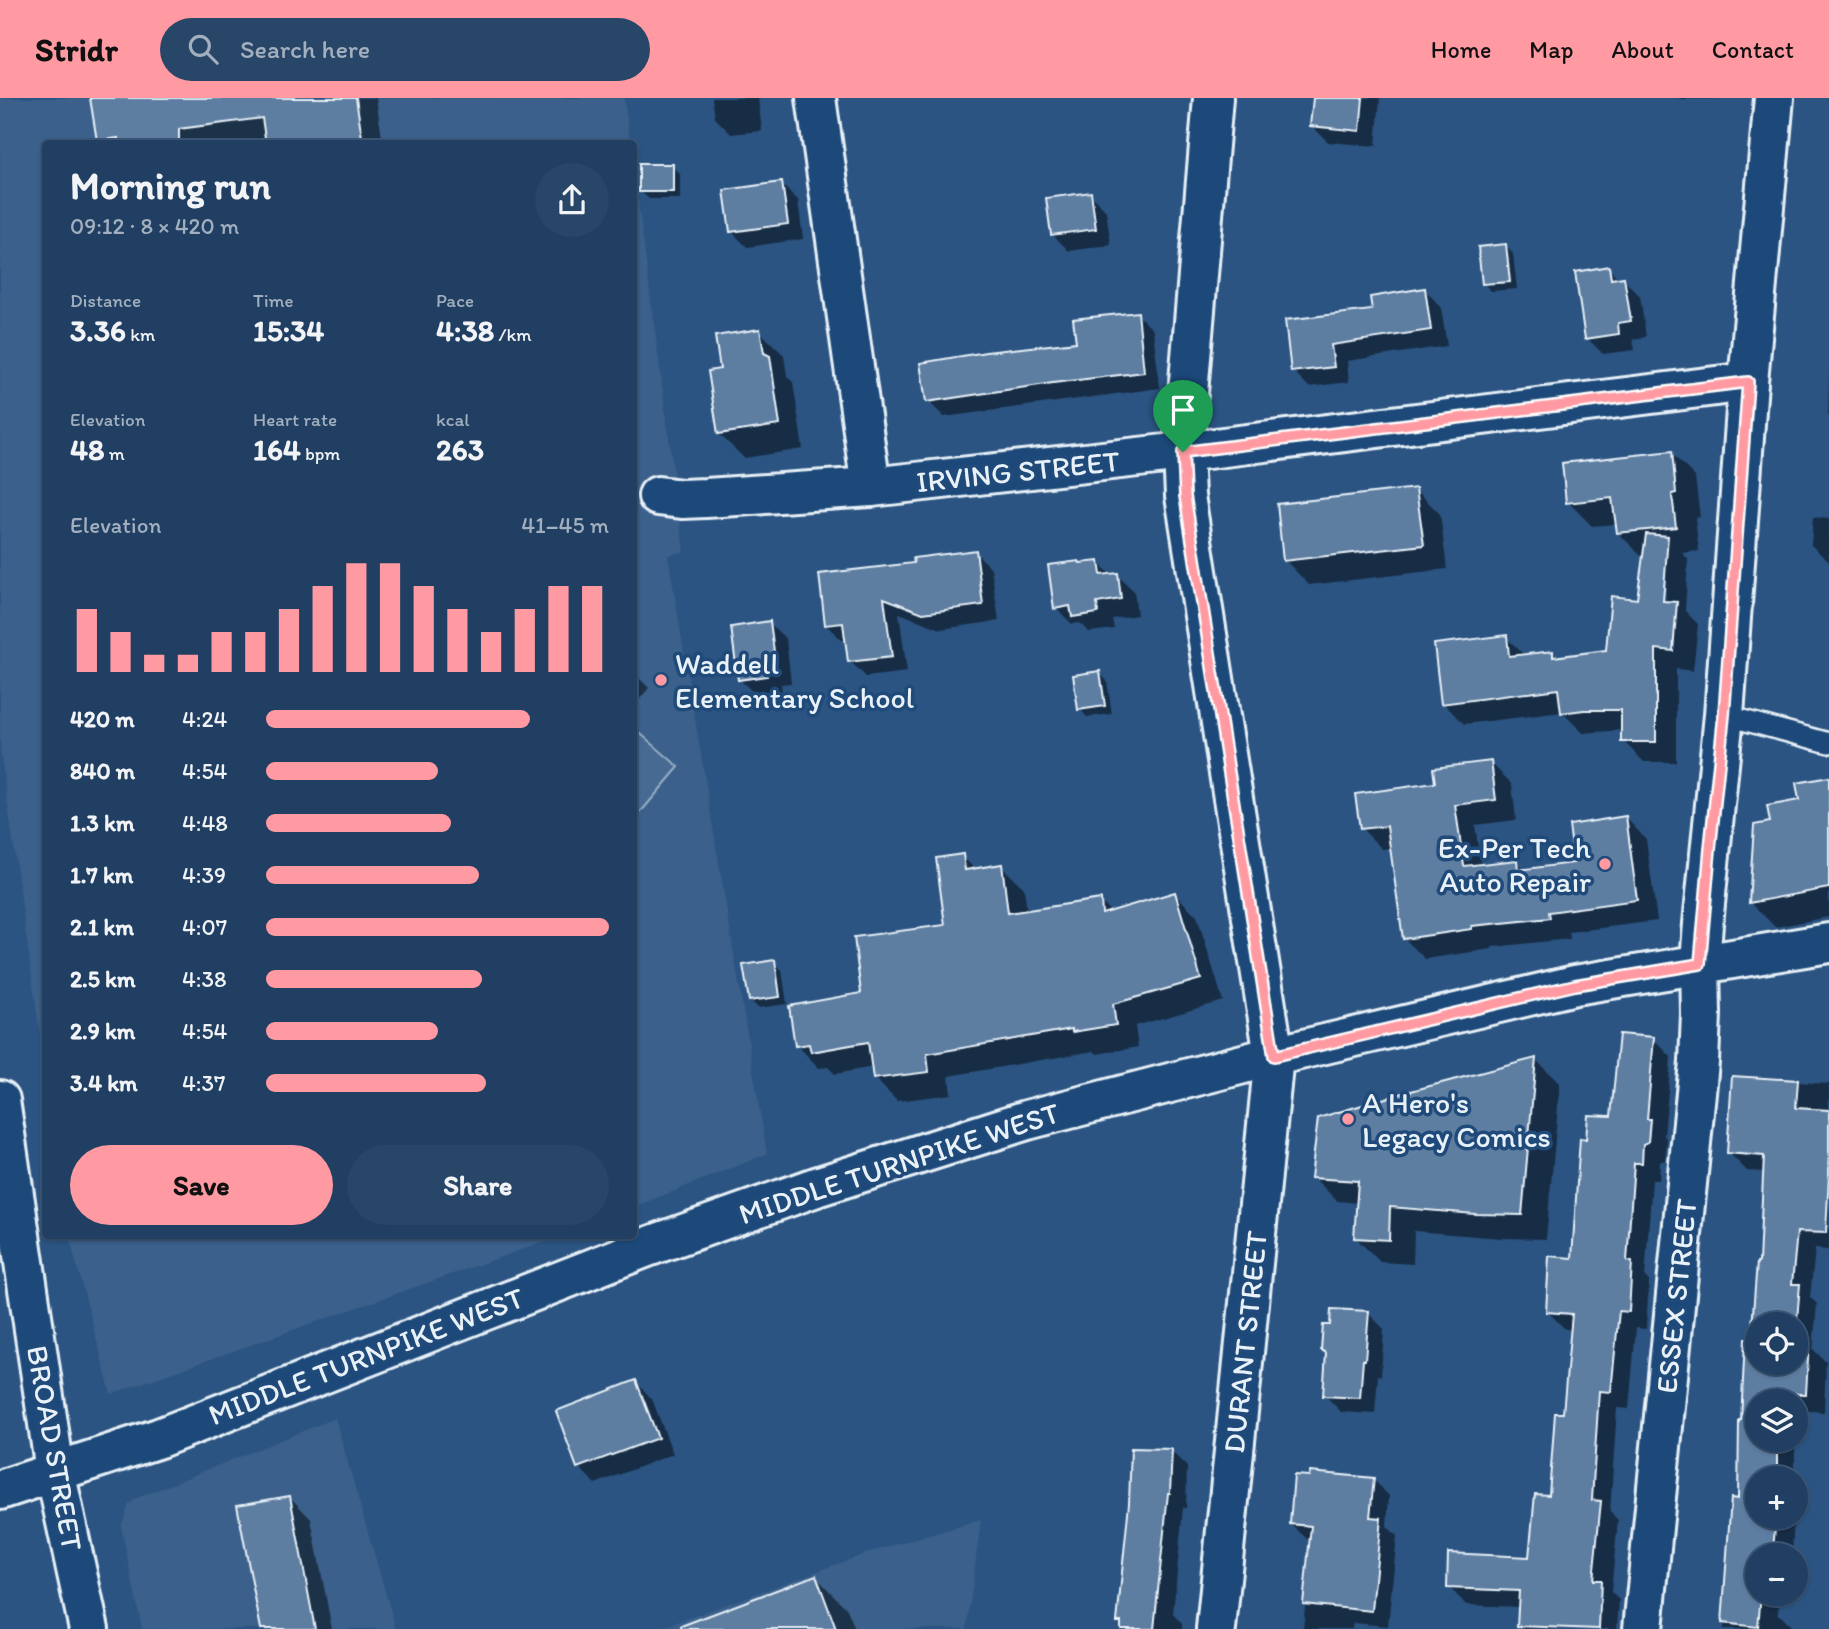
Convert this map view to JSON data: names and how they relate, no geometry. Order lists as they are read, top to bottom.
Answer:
{
  "streets": {
    "street": [
      "IRVING STREET",
      "MIDDLE TURNPIKE WEST",
      "ESSEX STREET",
      "DURANT STREET",
      "BROAD STREET"
    ]
  },
  "crossings": [
    ["IRVING STREET", "ESSEX STREET"],
    ["IRVING STREET", "DURANT STREET"],
    ["MIDDLE TURNPIKE WEST", "ESSEX STREET"],
    ["MIDDLE TURNPIKE WEST", "DURANT STREET"],
    ["MIDDLE TURNPIKE WEST", "BROAD STREET"]
  ],
  "places": ["Waddell Elementary School", "Ex-Per Tech Auto Repair", "A Hero's Legacy Comics"],
  "page": {
    "header": "Stridr",
    "search": "Search here",
    "nav": [
      "Home",
      "Map",
      "About",
      "Contact"
    ],
    "heading": ["Morning run", "09:12 · 8 × 420 m"],
    "stats": [
      ["Distance", "3.36 km"],
      ["Time", "15:34"],
      ["Pace", "4:38 /km"],
      ["Elevation", "48 m"],
      ["Heart rate", "164 bpm"],
      ["kcal", "263"]
    ],
    "chart": ["Elevation", "41–45 m"],
    "list": [
      {
        "name": "420 m",
        "note": "4:24"
      },
      {
        "name": "840 m",
        "note": "4:54"
      },
      {
        "name": "1.3 km",
        "note": "4:48"
      },
      {
        "name": "1.7 km",
        "note": "4:39"
      },
      {
        "name": "2.1 km",
        "note": "4:07"
      },
      {
        "name": "2.5 km",
        "note": "4:38"
      },
      {
        "name": "2.9 km",
        "note": "4:54"
      },
      {
        "name": "3.4 km",
        "note": "4:37"
      }
    ],
    "buttons": ["Save", "Share"],
    "map_buttons": ["+", "−"]
  }
}
